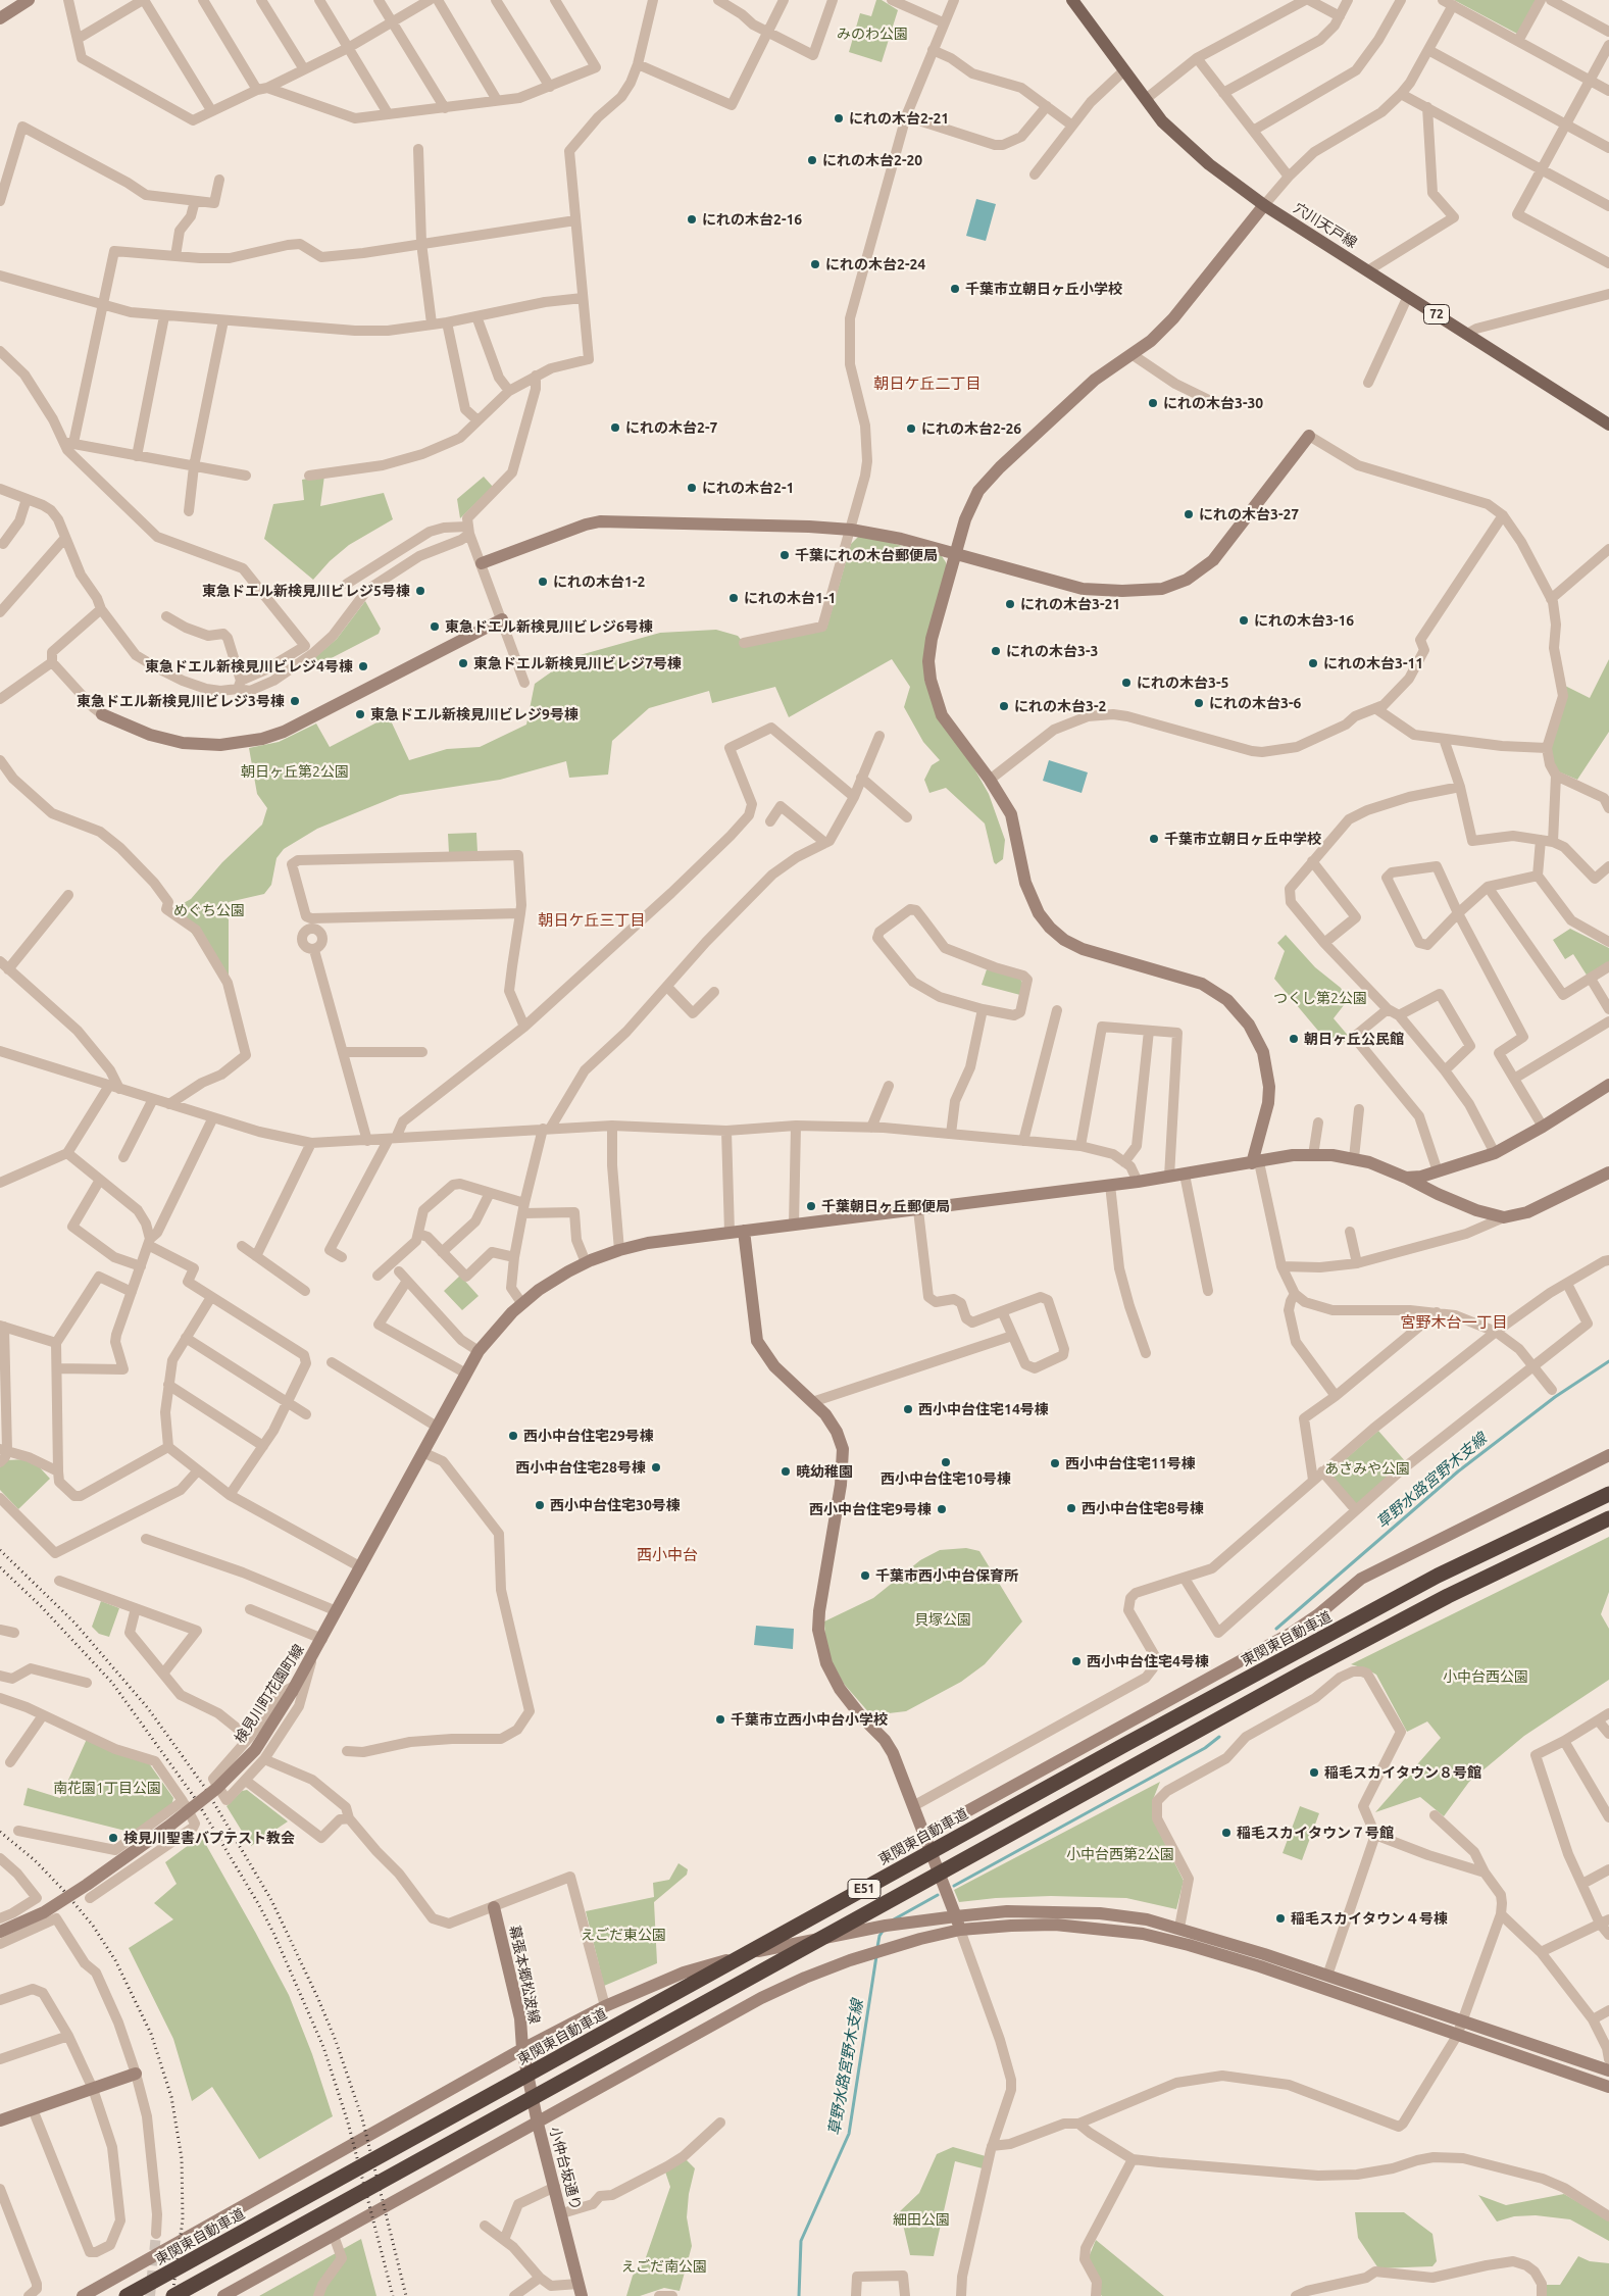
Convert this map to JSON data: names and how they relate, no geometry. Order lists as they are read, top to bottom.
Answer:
{
  "streets": {
    "highway": ["東関東自動車道", "E51"],
    "main road": ["穴川天戸線", "72"],
    "street": ["検見川町花園町線", "幕張本郷松波線", "小仲台坂通り"]
  },
  "crossings": [
    ["幕張本郷松波線", "小仲台坂通り"]
  ],
  "districts": [
    "朝日ケ丘二丁目",
    "朝日ケ丘三丁目",
    "宮野木台一丁目",
    "西小中台"
  ],
  "water": ["草野水路宮野木支線"],
  "parks": [
    "みのわ公園",
    "朝日ヶ丘第2公園",
    "めぐち公園",
    "つくし第2公園",
    "あさみや公園",
    "貝塚公園",
    "小中台西公園",
    "南花園1丁目公園",
    "小中台西第2公園",
    "えごだ東公園",
    "細田公園",
    "えごだ南公園"
  ],
  "places": [
    "にれの木台2-21",
    "にれの木台2-20",
    "にれの木台2-16",
    "にれの木台2-24",
    "千葉市立朝日ヶ丘小学校",
    "にれの木台3-30",
    "にれの木台2-7",
    "にれの木台2-26",
    "にれの木台2-1",
    "にれの木台3-27",
    "千葉にれの木台郵便局",
    "にれの木台1-2",
    "東急ドエル新検見川ビレジ5号棟",
    "にれの木台1-1",
    "にれの木台3-21",
    "にれの木台3-16",
    "東急ドエル新検見川ビレジ6号棟",
    "にれの木台3-3",
    "東急ドエル新検見川ビレジ7号棟",
    "にれの木台3-11",
    "東急ドエル新検見川ビレジ4号棟",
    "にれの木台3-5",
    "東急ドエル新検見川ビレジ3号棟",
    "にれの木台3-6",
    "にれの木台3-2",
    "東急ドエル新検見川ビレジ9号棟",
    "千葉市立朝日ヶ丘中学校",
    "朝日ヶ丘公民館",
    "千葉朝日ヶ丘郵便局",
    "西小中台住宅14号棟",
    "西小中台住宅29号棟",
    "西小中台住宅10号棟",
    "西小中台住宅11号棟",
    "西小中台住宅28号棟",
    "暁幼稚園",
    "西小中台住宅30号棟",
    "西小中台住宅8号棟",
    "西小中台住宅9号棟",
    "千葉市西小中台保育所",
    "西小中台住宅4号棟",
    "千葉市立西小中台小学校",
    "稲毛スカイタウン８号館",
    "稲毛スカイタウン７号館",
    "検見川聖書バプテスト教会",
    "稲毛スカイタウン４号棟"
  ]
}
